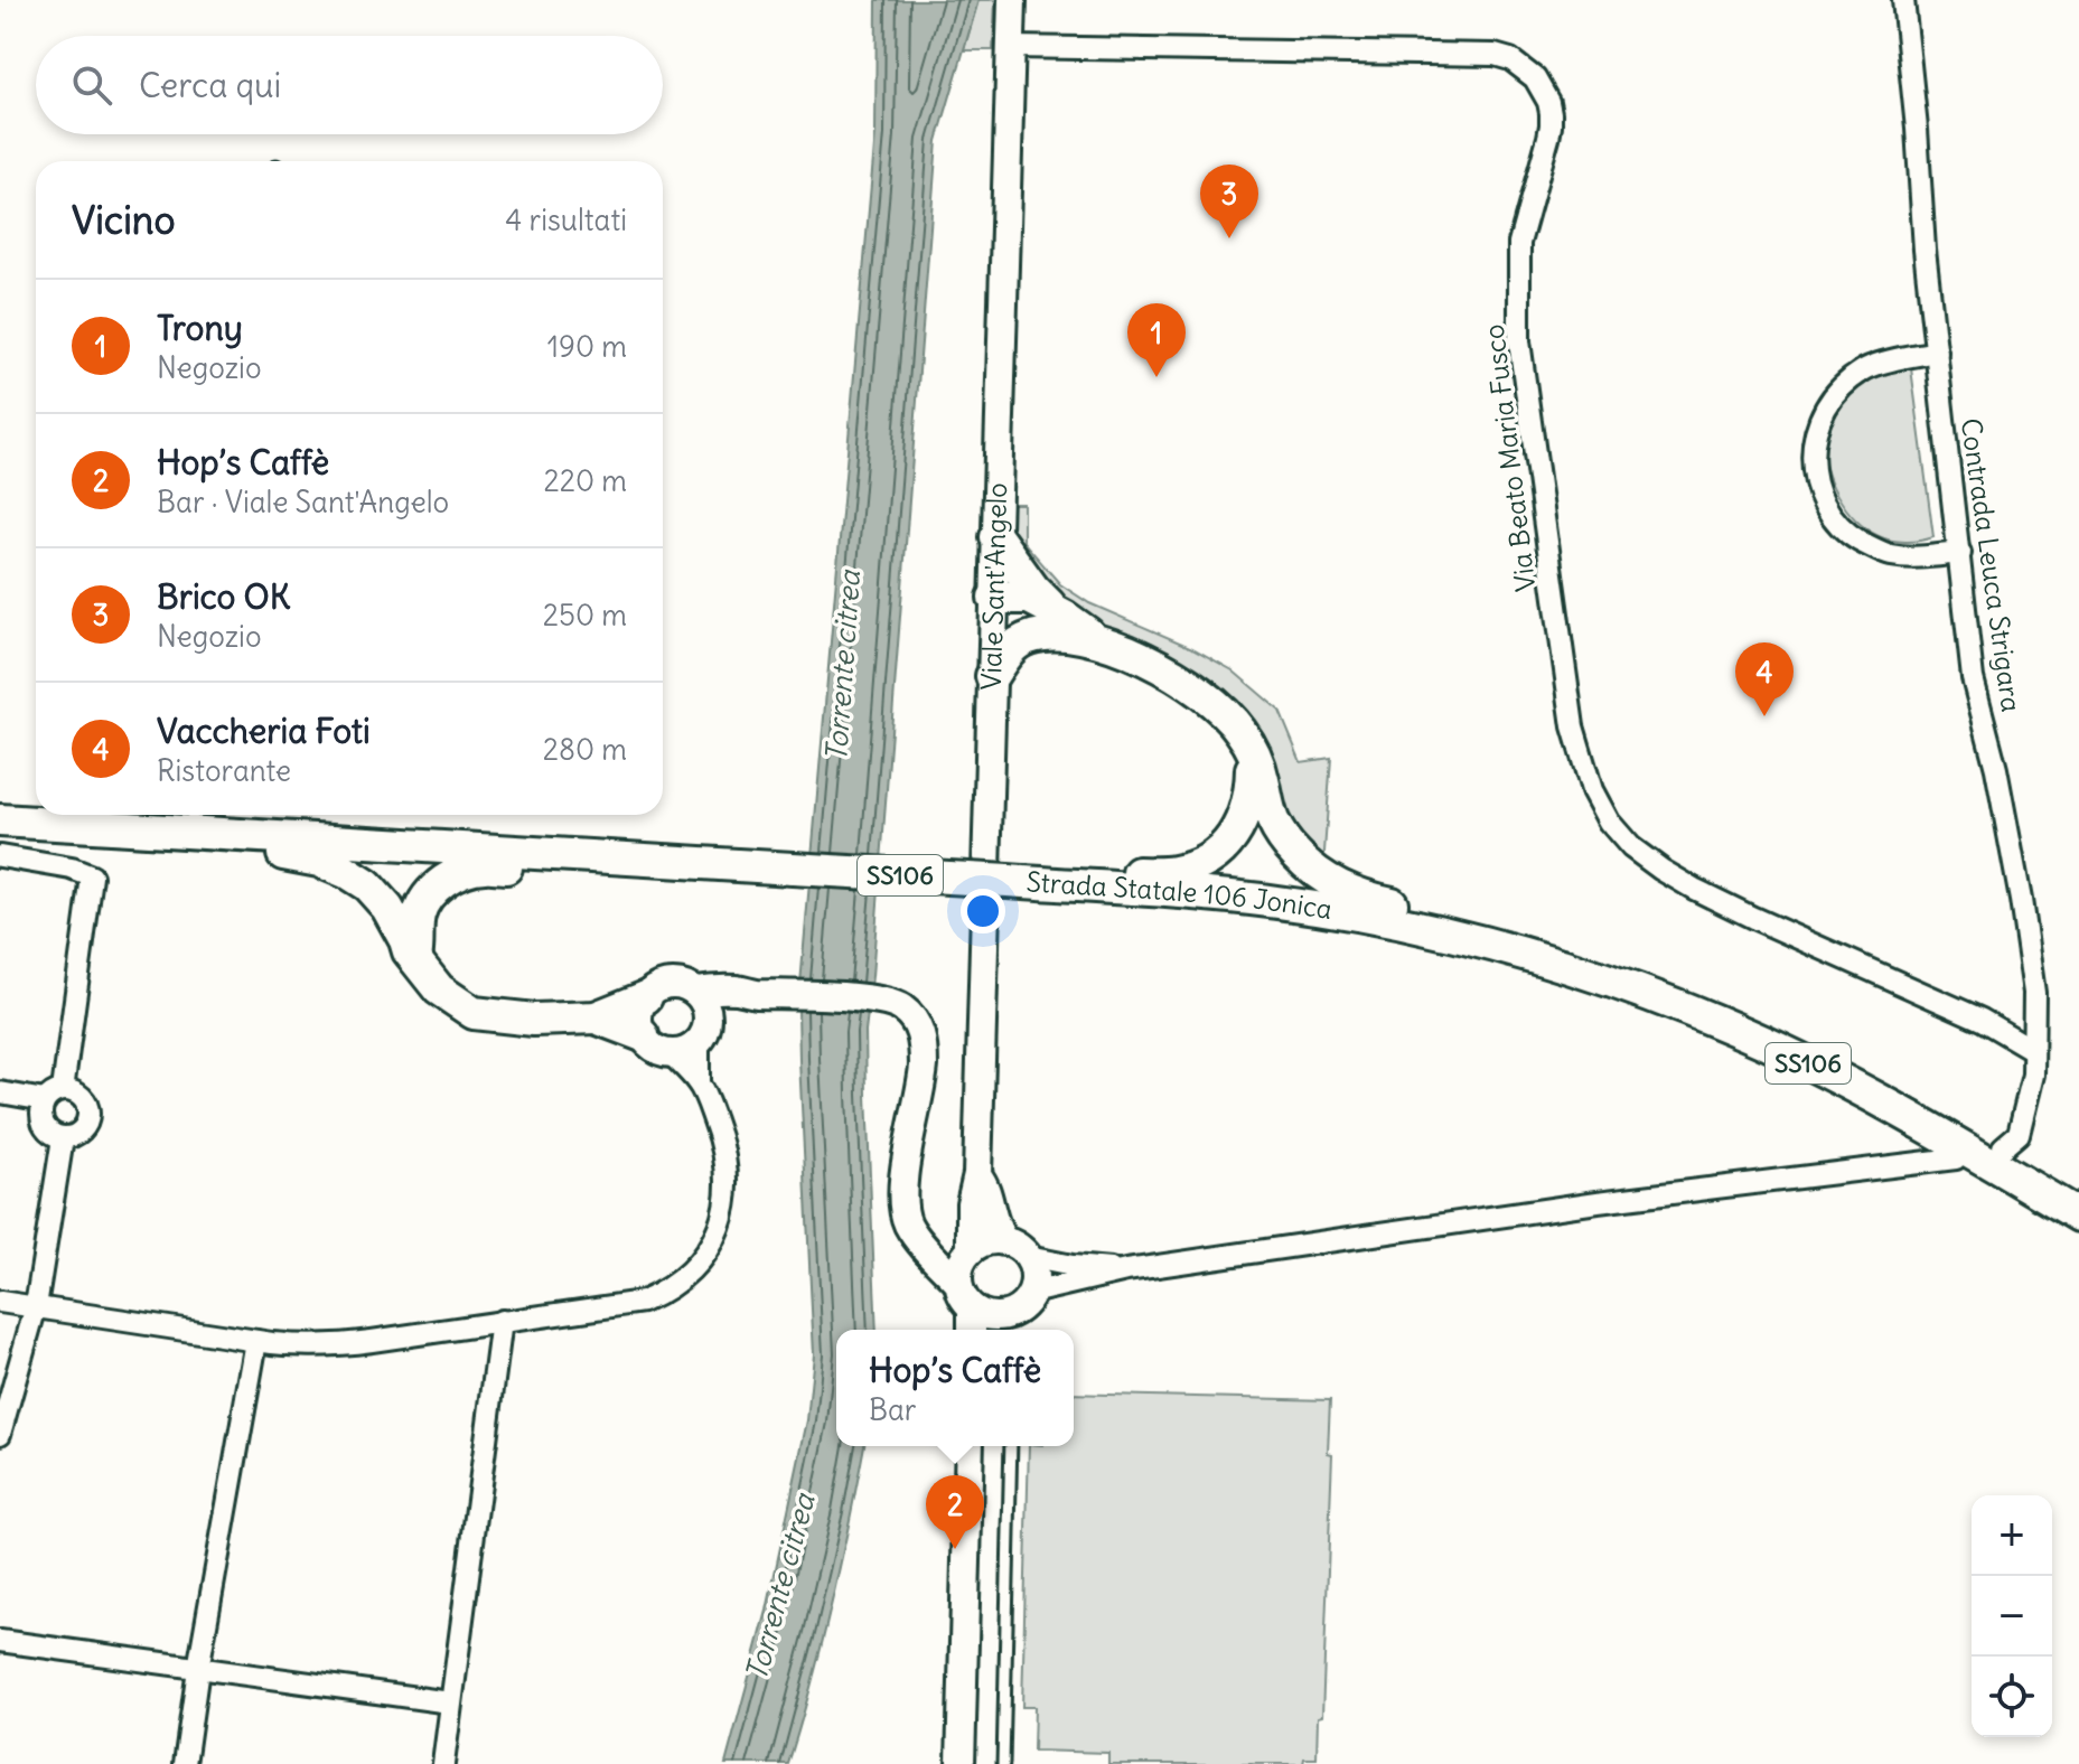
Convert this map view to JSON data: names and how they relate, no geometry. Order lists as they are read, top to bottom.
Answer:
{
  "streets": {
    "main road": ["Viale Sant'Angelo", "SS106", "Strada Statale 106 Jonica"],
    "street": ["Via Beato Maria Fusco", "Contrada Leuca Strigara"]
  },
  "crossings": [
    ["Via Beato Maria Fusco", "Contrada Leuca Strigara"],
    ["Via Beato Maria Fusco", "Viale Sant'Angelo"]
  ],
  "water": ["Torrente citrea"],
  "page": {
    "search": "Cerca qui",
    "heading": ["Vicino", "4 risultati"],
    "pins": [
      "3",
      "1",
      "4",
      "2"
    ],
    "list": [
      {
        "mark": "1",
        "name": "Trony",
        "note": "Negozio",
        "value": "190 m"
      },
      {
        "mark": "2",
        "name": "Hop’s Caffè",
        "note": "Bar · Viale Sant'Angelo",
        "value": "220 m"
      },
      {
        "mark": "3",
        "name": "Brico OK",
        "note": "Negozio",
        "value": "250 m"
      },
      {
        "mark": "4",
        "name": "Vaccheria Foti",
        "note": "Ristorante",
        "value": "280 m"
      }
    ],
    "popup": ["Hop’s Caffè", "Bar"],
    "map_buttons": ["+", "−"]
  }
}
